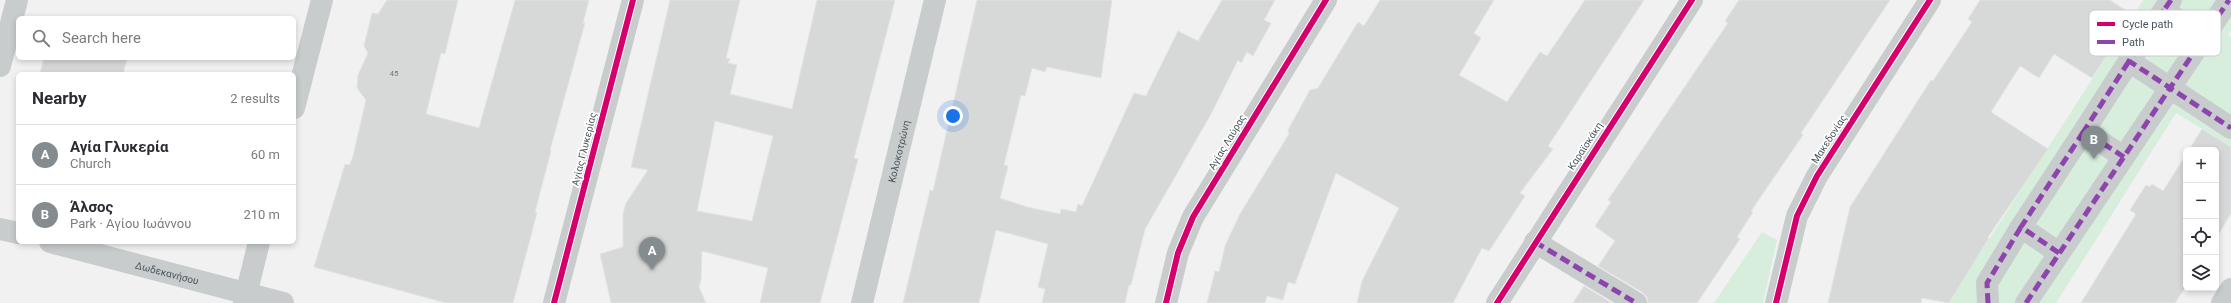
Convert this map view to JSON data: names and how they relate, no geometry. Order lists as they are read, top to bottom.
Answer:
{
  "streets": {
    "street": [
      "Μακεδονίας",
      "Αγίας Λαύρας",
      "Καραϊσκάκη",
      "Αγίας Γλυκερίας",
      "Κολοκοτρώνη",
      "Δωδεκανήσου"
    ]
  },
  "house_numbers": ["45"],
  "legend": ["Cycle path", "Path"],
  "page": {
    "search": "Search here",
    "heading": ["Nearby", "2 results"],
    "list": [
      {
        "mark": "A",
        "name": "Αγία Γλυκερία",
        "note": "Church",
        "value": "60 m"
      },
      {
        "mark": "B",
        "name": "Άλσος",
        "note": "Park · Αγίου Ιωάννου",
        "value": "210 m"
      }
    ],
    "pins": ["B", "A"],
    "map_buttons": ["+", "−"]
  }
}
